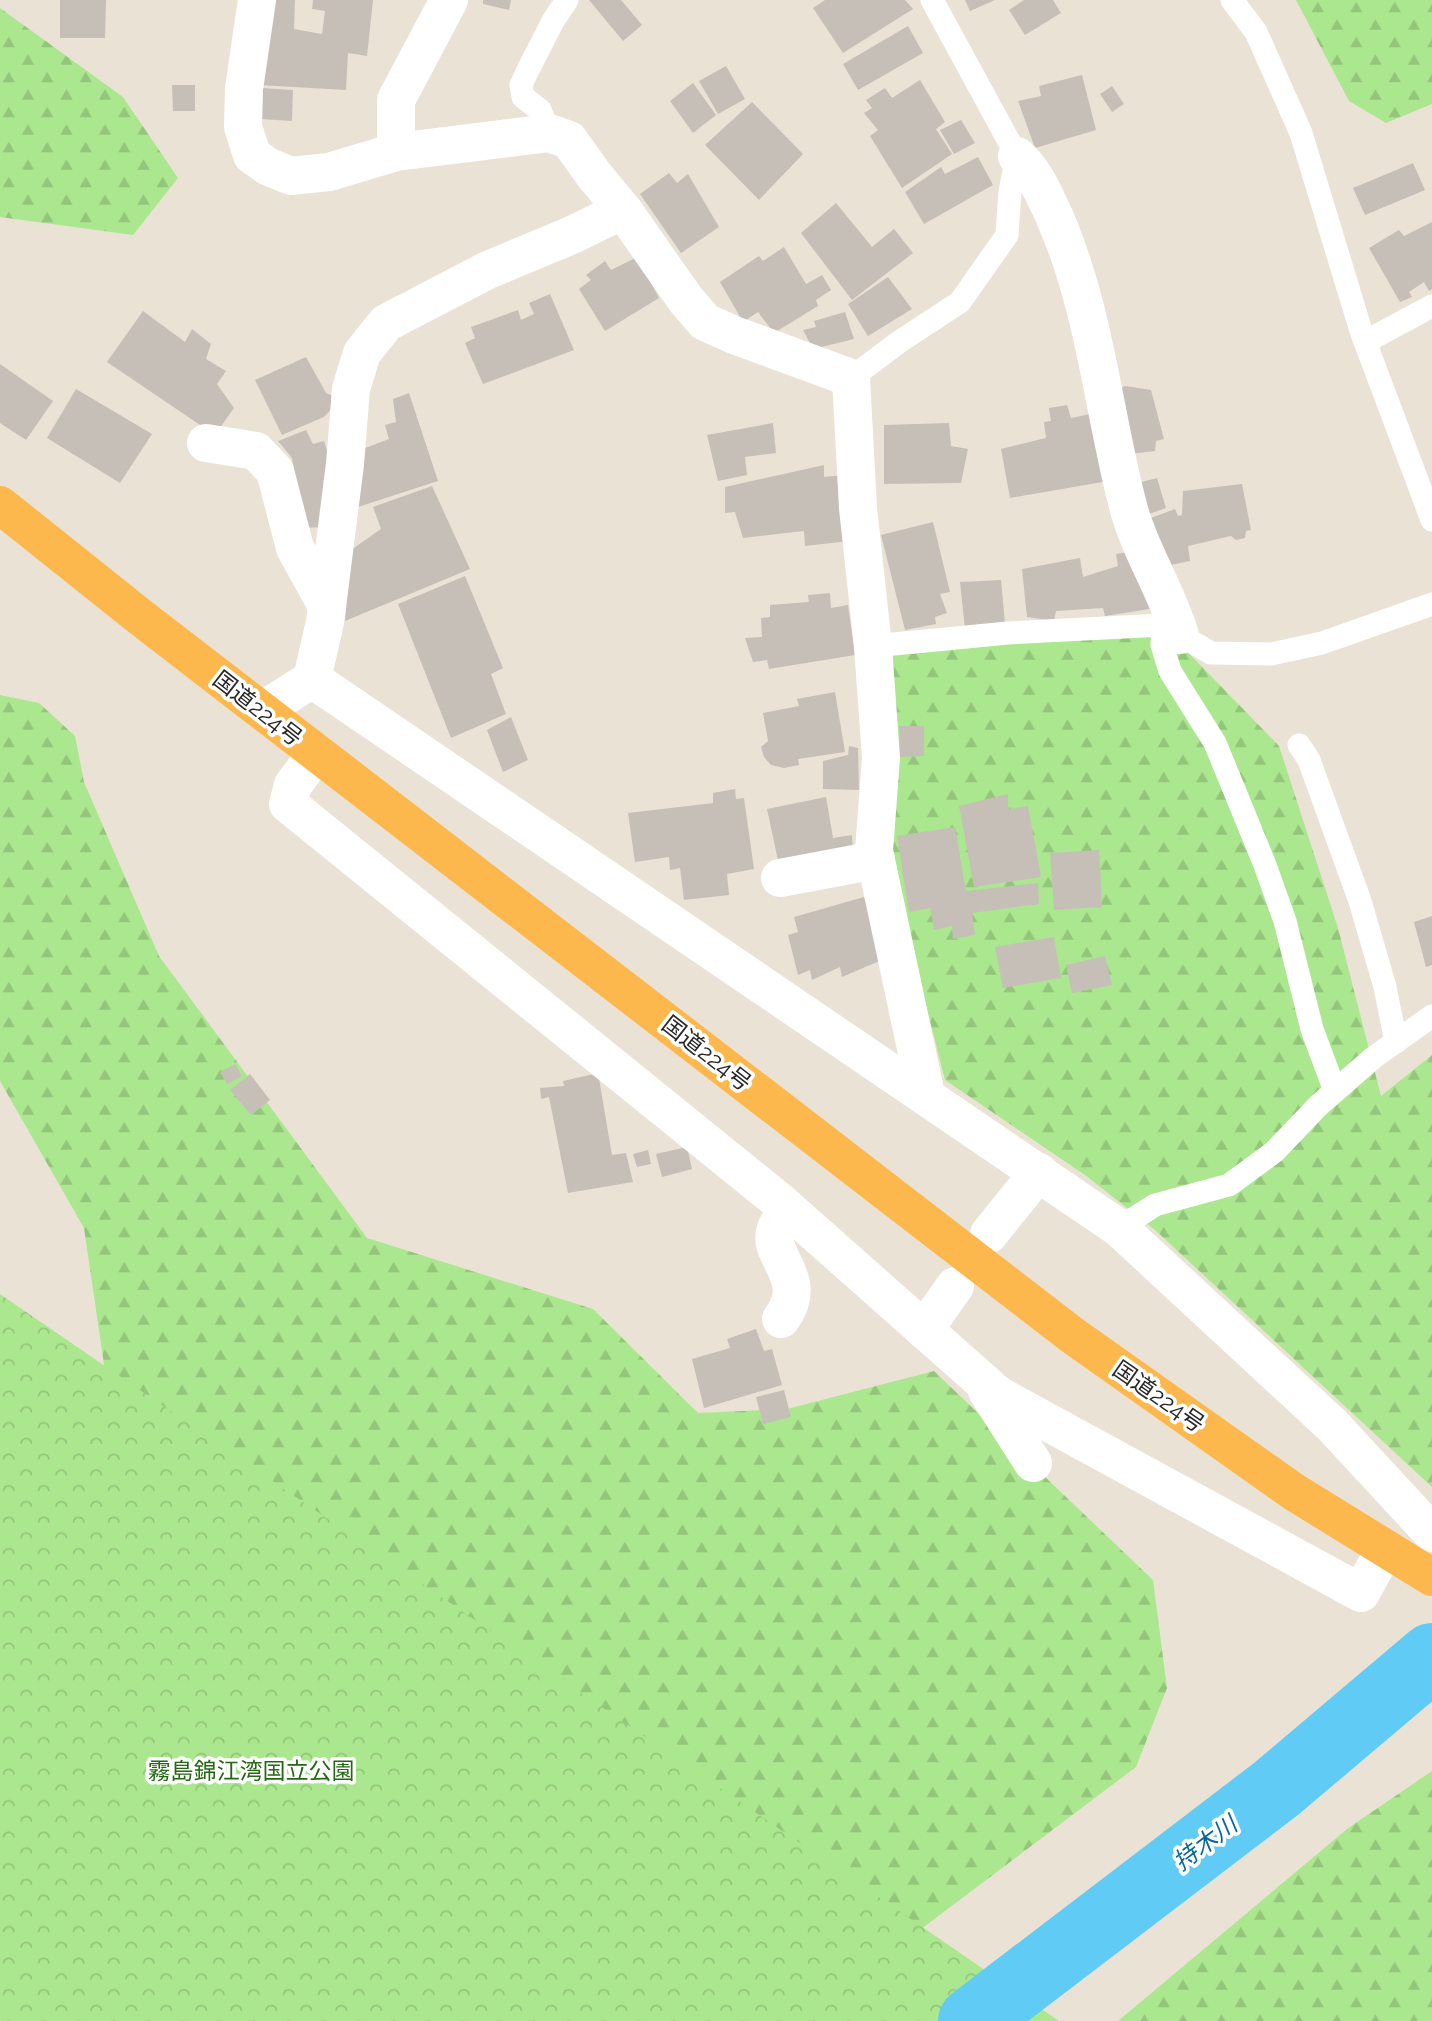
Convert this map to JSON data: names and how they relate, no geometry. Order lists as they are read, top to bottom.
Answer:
{
  "streets": {
    "highway": ["国道224号"]
  },
  "water": ["持木川"],
  "parks": ["霧島錦江湾国立公園"]
}
